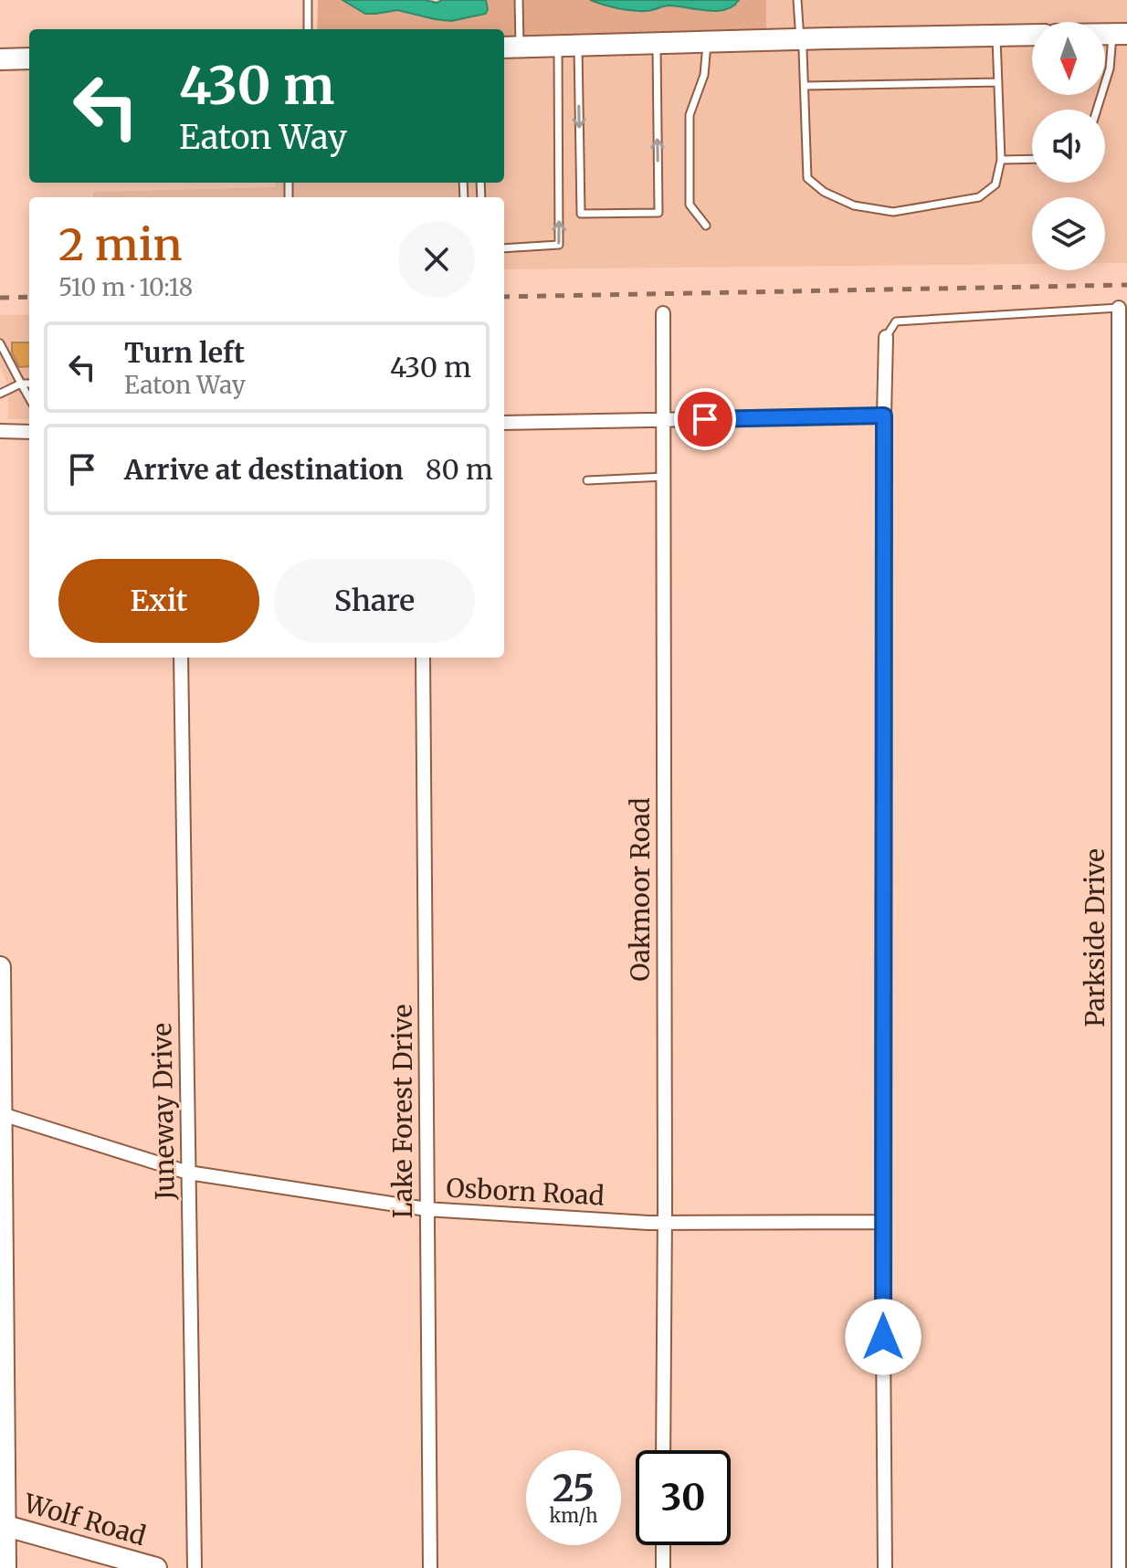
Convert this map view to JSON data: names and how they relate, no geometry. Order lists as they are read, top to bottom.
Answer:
{
  "streets": {
    "street": [
      "Oakmoor Road",
      "Parkside Drive",
      "Juneway Drive",
      "Lake Forest Drive",
      "Osborn Road",
      "Wolf Road"
    ]
  },
  "crossings": [
    ["Oakmoor Road", "Osborn Road"],
    ["Juneway Drive", "Osborn Road"],
    ["Lake Forest Drive", "Osborn Road"]
  ],
  "north": "bottom",
  "page": {
    "turn": ["430 m", "Eaton Way"],
    "heading": ["2 min", "510 m · 10:18"],
    "list": [
      {
        "name": "Turn left",
        "note": "Eaton Way",
        "value": "430 m"
      },
      {
        "name": "Arrive at destination",
        "value": "80 m"
      }
    ],
    "buttons": ["Exit", "Share"],
    "speed": "25 km/h",
    "limit": "30"
  }
}
